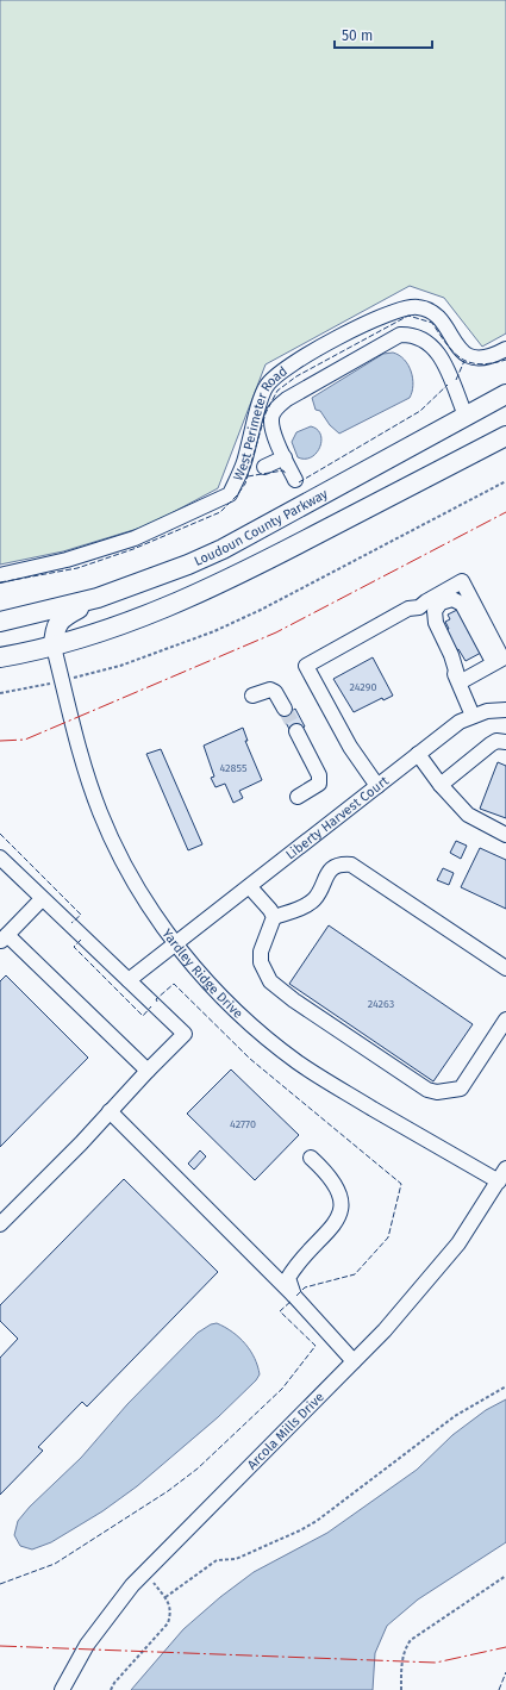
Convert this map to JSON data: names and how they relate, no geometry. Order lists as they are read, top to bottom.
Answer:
{
  "streets": {
    "main road": ["Loudoun County Parkway"],
    "street": [
      "West Perimeter Road",
      "Liberty Harvest Court",
      "Yardley Ridge Drive",
      "Arcola Mills Drive"
    ]
  },
  "crossings": [
    ["Liberty Harvest Court", "Yardley Ridge Drive"],
    ["Yardley Ridge Drive", "Arcola Mills Drive"]
  ],
  "house_numbers": [
    "24290",
    "42855",
    "24263",
    "42770"
  ],
  "scale_bar": "50 m"
}
